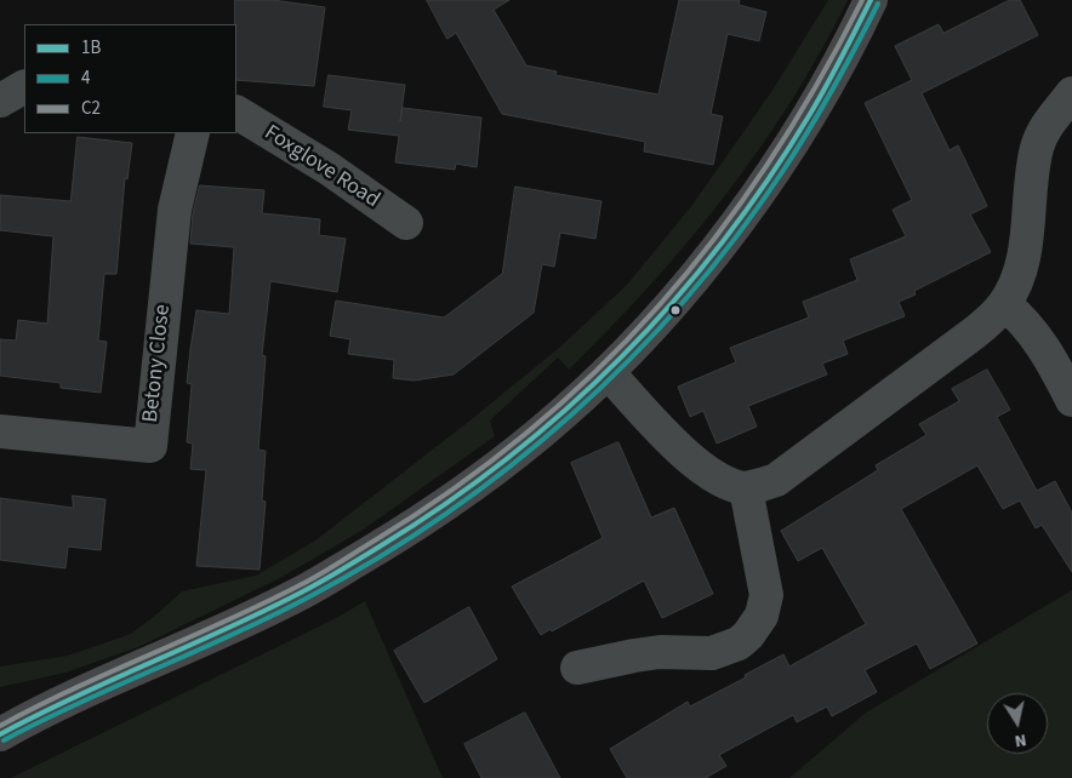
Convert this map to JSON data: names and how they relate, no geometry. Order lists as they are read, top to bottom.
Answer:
{
  "streets": {
    "street": ["Foxglove Road", "Betony Close"]
  },
  "lines": ["transit line 1B", "transit line C2", "transit line 4"],
  "legend": ["1B", "4", "C2"],
  "north": "bottom"
}
